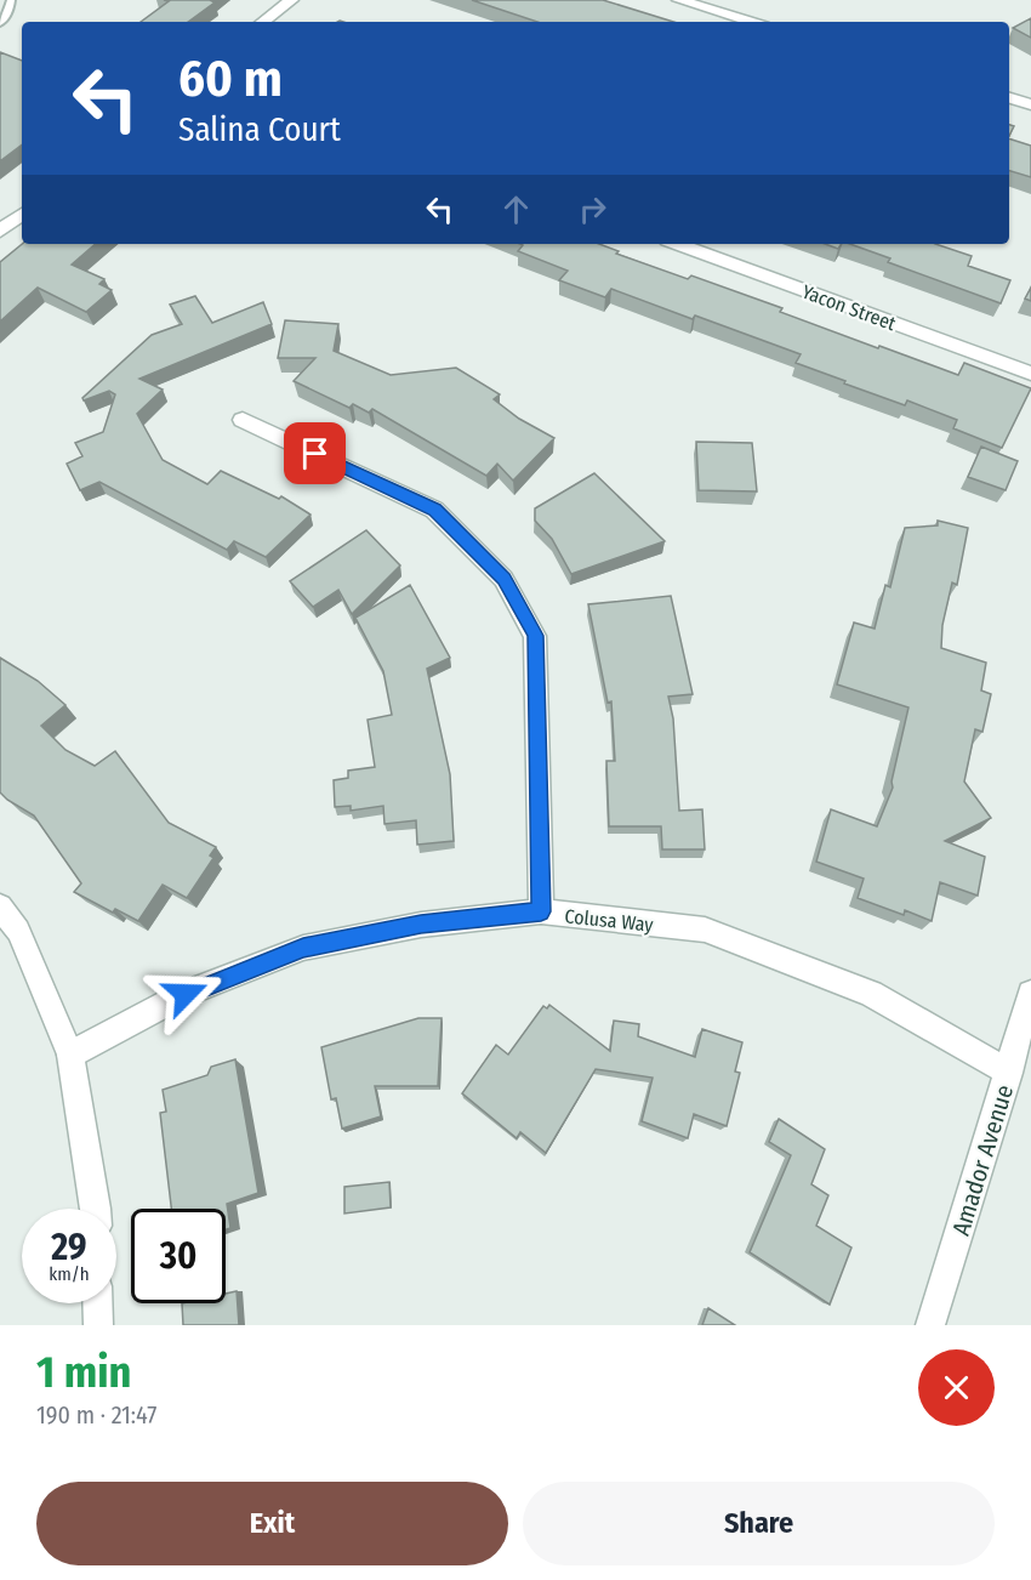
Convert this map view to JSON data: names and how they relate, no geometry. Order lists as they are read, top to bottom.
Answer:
{
  "streets": {
    "street": ["Yacon Street", "Colusa Way", "Amador Avenue"]
  },
  "crossings": [
    ["Colusa Way", "Amador Avenue"]
  ],
  "page": {
    "turn": ["60 m", "Salina Court"],
    "speed": "29 km/h",
    "limit": "30",
    "heading": ["1 min", "190 m · 21:47"],
    "buttons": ["Exit", "Share"]
  }
}
